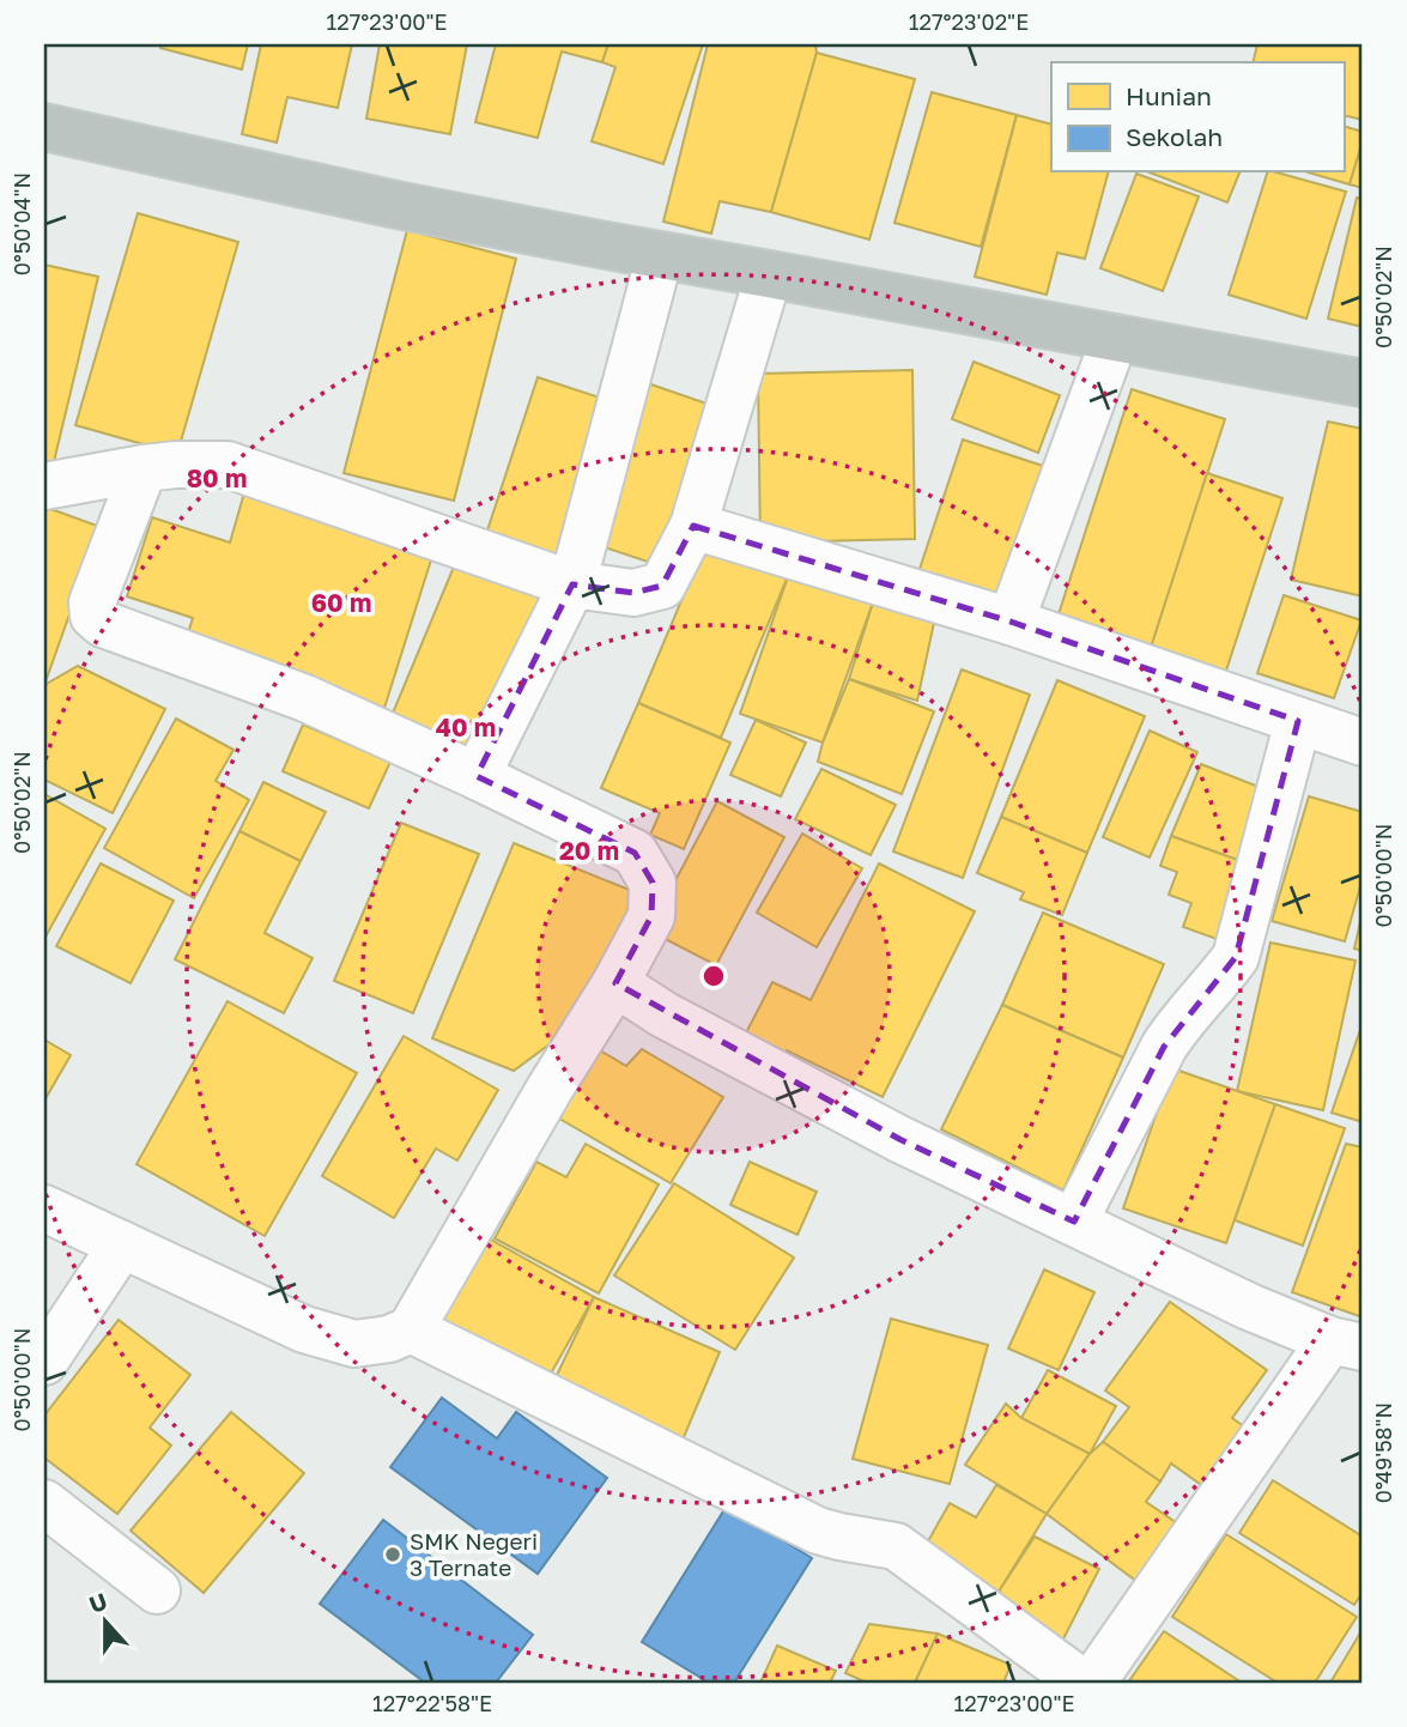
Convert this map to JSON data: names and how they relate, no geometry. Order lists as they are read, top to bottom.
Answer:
{
  "places": ["SMK Negeri 3 Ternate"],
  "legend": ["Hunian", "Sekolah"],
  "north": "top",
  "coordinates": [
    "127°23'00\"E",
    "127°23'02\"E",
    "0°50'04\"N",
    "0°50'02\"N",
    "0°50'00\"N",
    "0°49'58\"N",
    "127°22'58\"E"
  ],
  "rings": [
    "80 m",
    "60 m",
    "40 m",
    "20 m"
  ]
}
